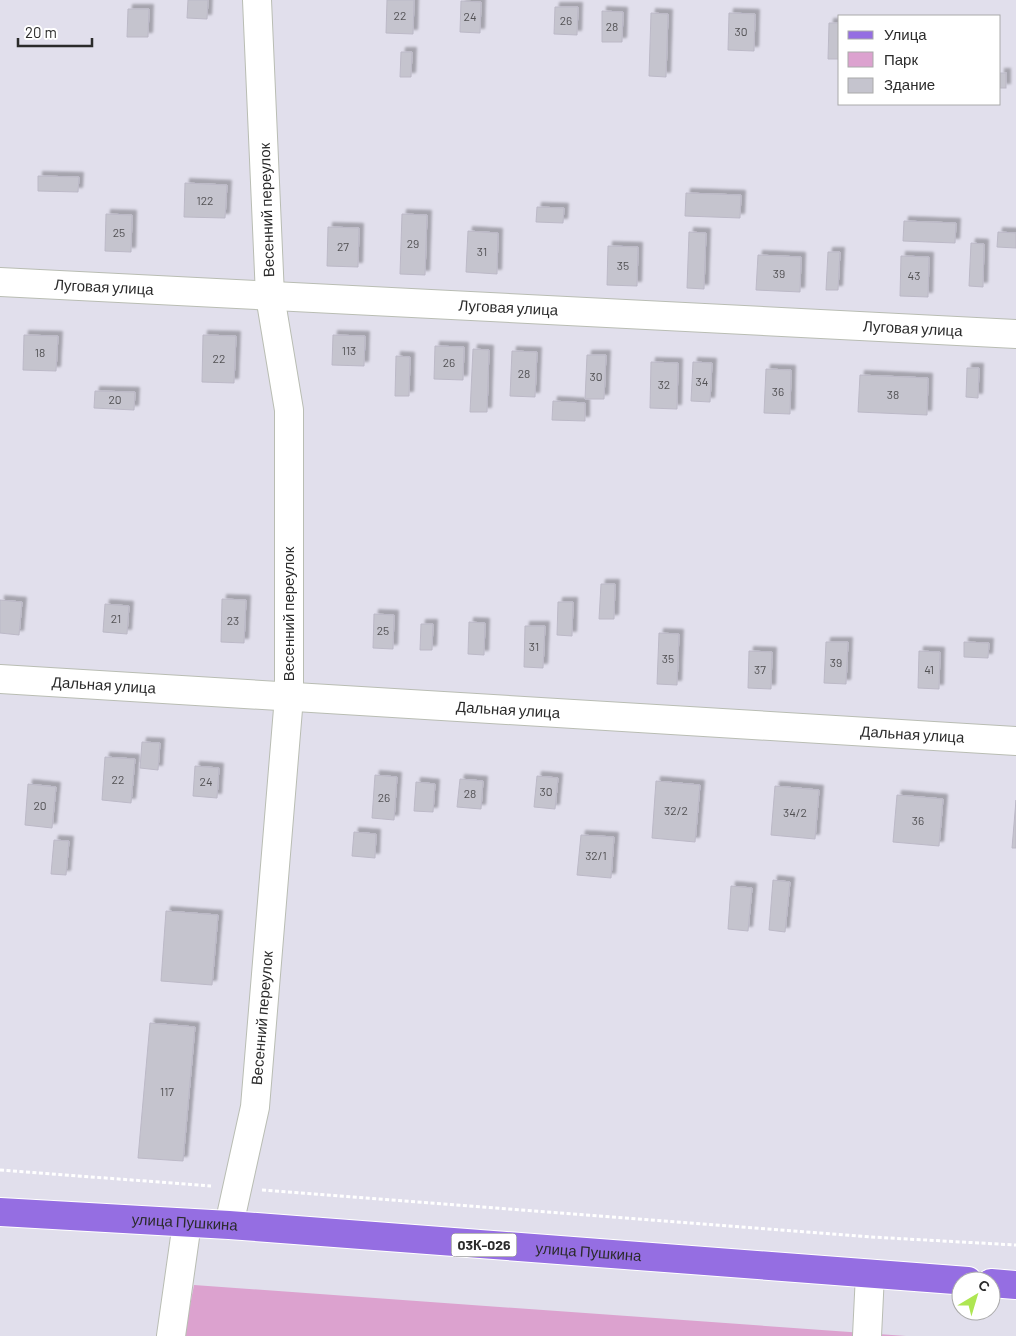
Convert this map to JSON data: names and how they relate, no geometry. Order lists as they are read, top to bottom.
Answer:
{
  "streets": {
    "main road": ["улица Пушкина", "03К-026"],
    "street": ["Весенний переулок", "Луговая улица", "Дальная улица"]
  },
  "crossings": [
    ["Весенний переулок", "Луговая улица"],
    ["Весенний переулок", "Дальная улица"],
    ["Весенний переулок", "улица Пушкина"]
  ],
  "house_numbers": [
    "22",
    "24",
    "26",
    "28",
    "30",
    "122",
    "25",
    "29",
    "27",
    "31",
    "35",
    "39",
    "43",
    "113",
    "18",
    "22",
    "26",
    "28",
    "30",
    "34",
    "32",
    "36",
    "38",
    "20",
    "21",
    "23",
    "25",
    "31",
    "35",
    "39",
    "37",
    "41",
    "22",
    "24",
    "30",
    "28",
    "26",
    "20",
    "32/2",
    "34/2",
    "36",
    "32/1",
    "117"
  ],
  "legend": ["Улица", "Парк", "Здание"],
  "scale_bar": "20 m",
  "north": "top right"
}
